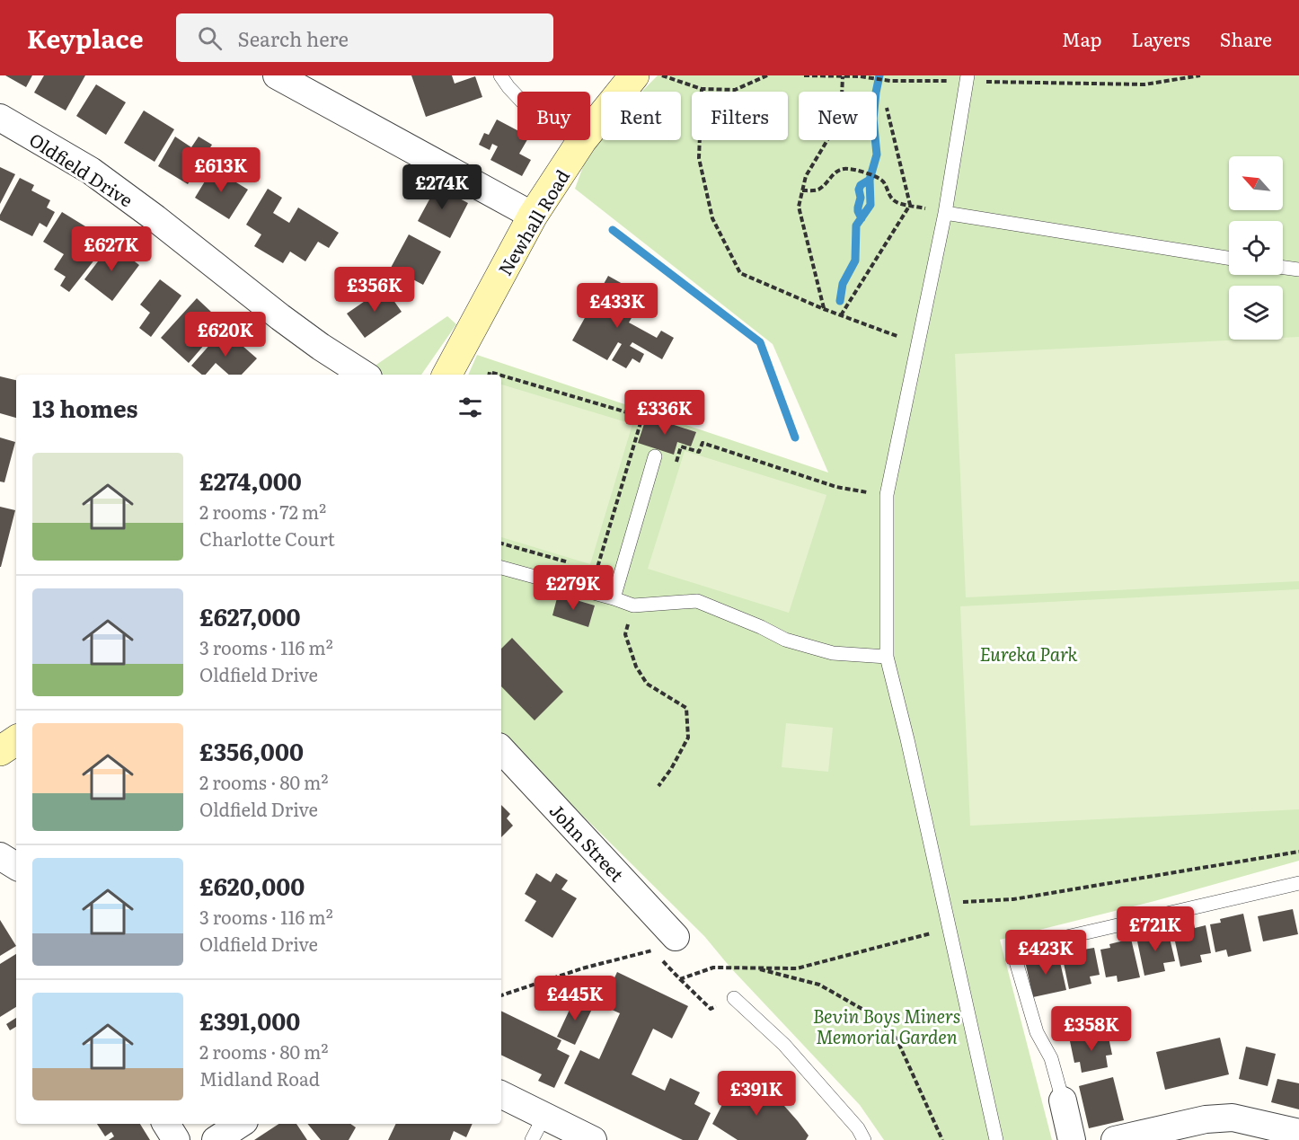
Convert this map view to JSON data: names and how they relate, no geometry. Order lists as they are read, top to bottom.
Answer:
{
  "streets": {
    "main road": ["Newhall Road"],
    "street": ["Oldfield Drive", "John Street"]
  },
  "parks": ["Eureka Park", "Bevin Boys Miners Memorial Garden"],
  "north": "top left",
  "page": {
    "header": "Keyplace",
    "search": "Search here",
    "nav": ["Map", "Layers", "Share"],
    "chip": [
      "Buy",
      "Rent",
      "Filters",
      "New"
    ],
    "price": [
      "£613K",
      "£274K",
      "£627K",
      "£356K",
      "£433K",
      "£620K",
      "£336K",
      "£279K",
      "£721K",
      "£423K",
      "£445K",
      "£358K",
      "£391K"
    ],
    "heading": "13 homes",
    "list": [
      {
        "name": "£274,000",
        "note": "2 rooms · 72 m² · Charlotte Court"
      },
      {
        "name": "£627,000",
        "note": "3 rooms · 116 m² · Oldfield Drive"
      },
      {
        "name": "£356,000",
        "note": "2 rooms · 80 m² · Oldfield Drive"
      },
      {
        "name": "£620,000",
        "note": "3 rooms · 116 m² · Oldfield Drive"
      },
      {
        "name": "£391,000",
        "note": "2 rooms · 80 m² · Midland Road"
      }
    ]
  }
}
